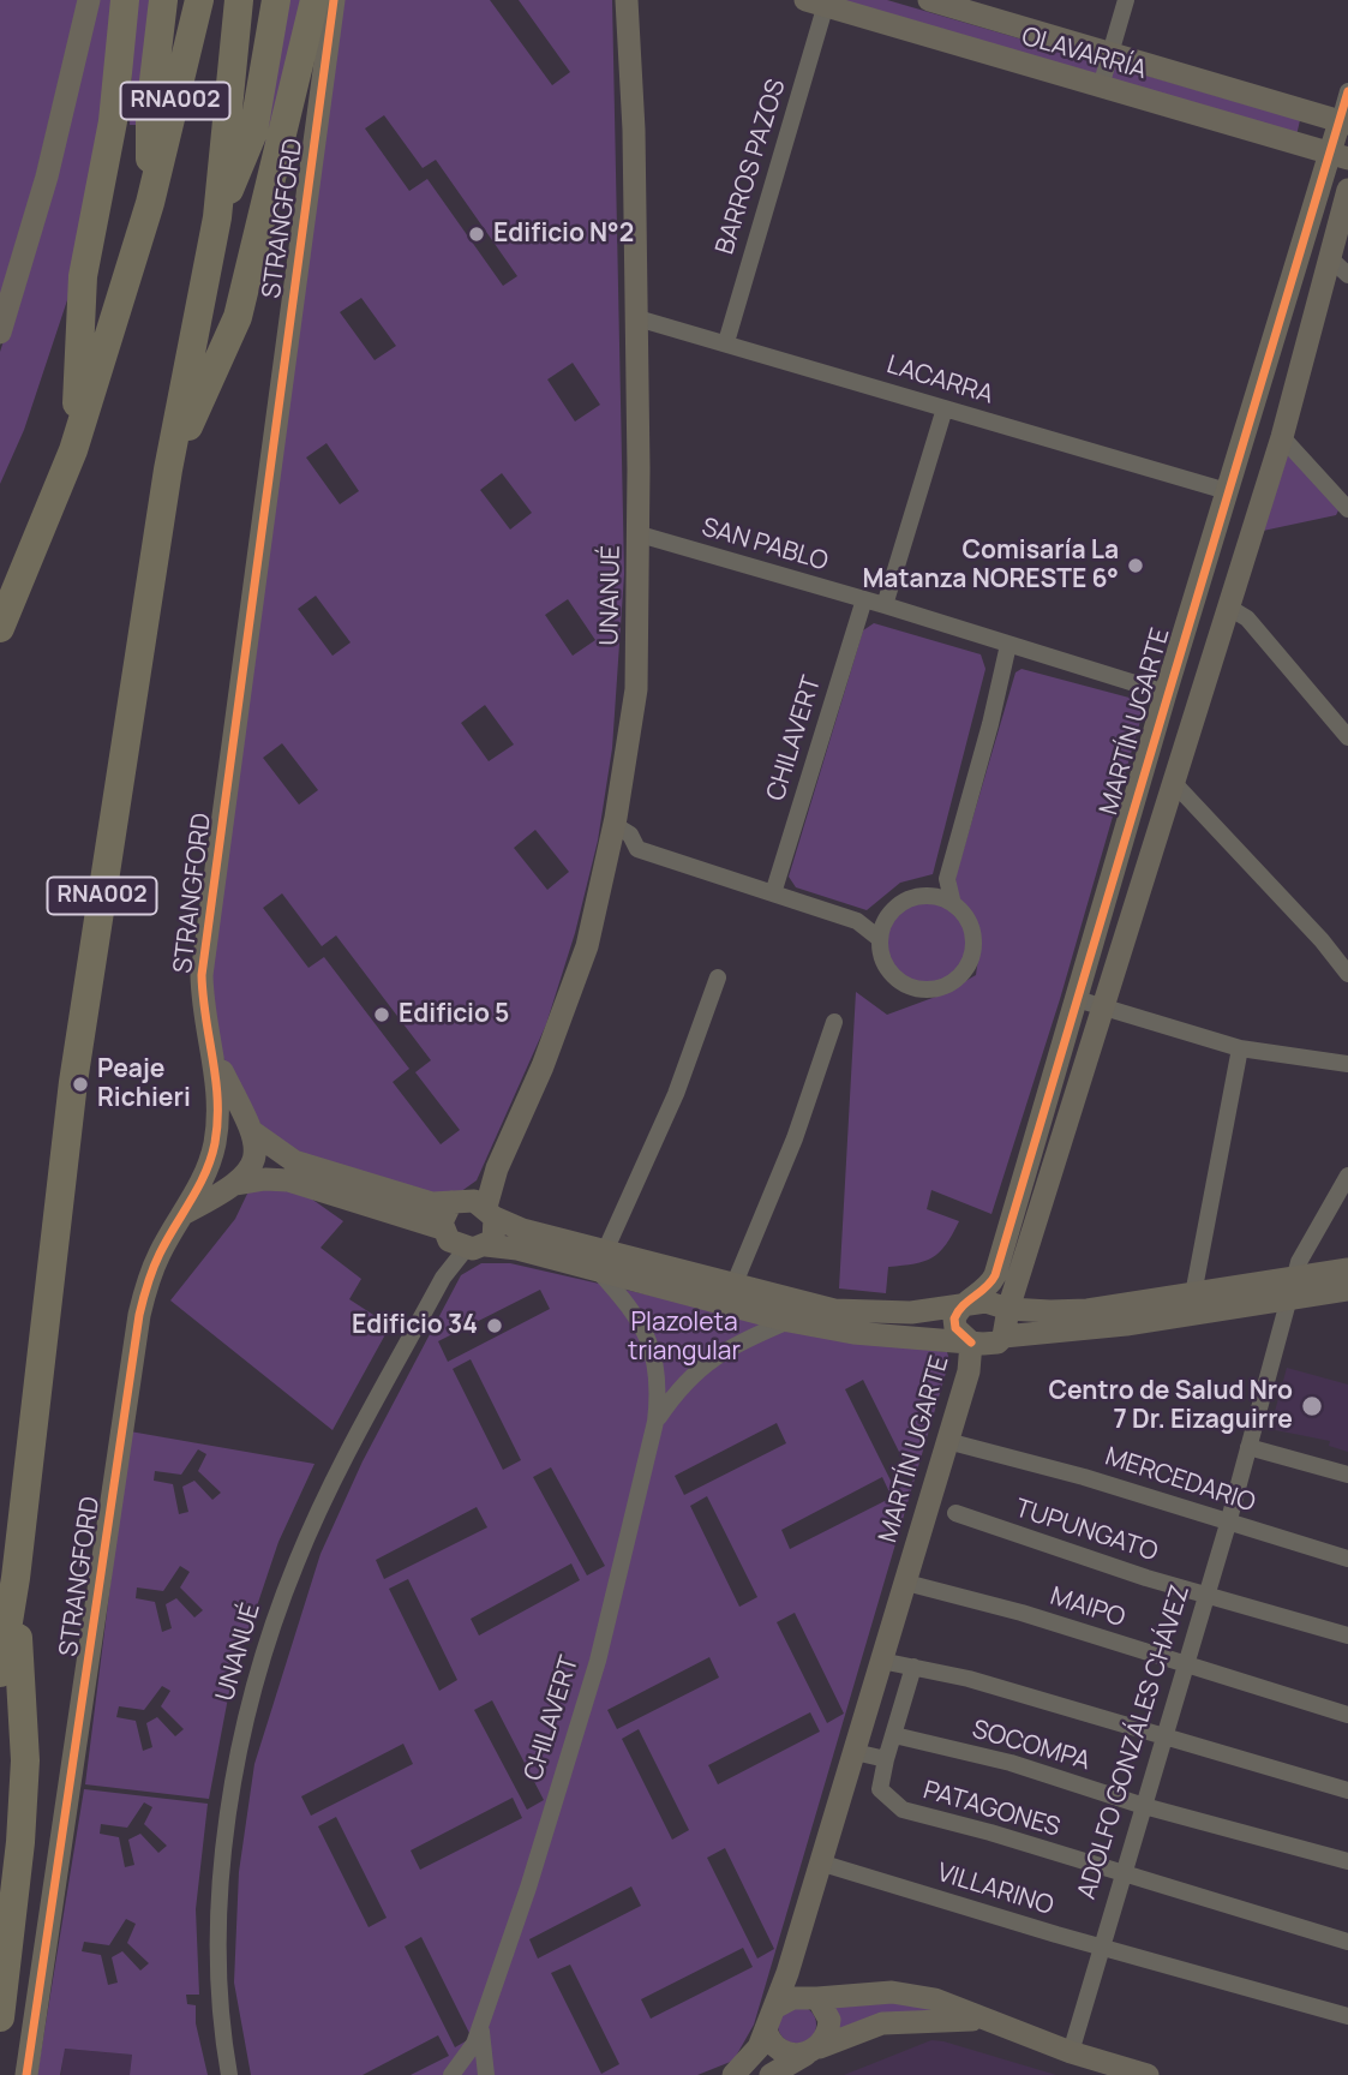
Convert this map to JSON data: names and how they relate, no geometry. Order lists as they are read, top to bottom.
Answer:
{
  "streets": {
    "highway": ["RNA002"],
    "street": [
      "OLAVARRÍA",
      "BARROS PAZOS",
      "STRANGFORD",
      "LACARRA",
      "SAN PABLO",
      "UNANUÉ",
      "MARTÍN UGARTE",
      "CHILAVERT",
      "MERCEDARIO",
      "TUPUNGATO",
      "MAIPO",
      "ADOLFO GONZÁLES CHÁVEZ",
      "SOCOMPA",
      "PATAGONES",
      "VILLARINO"
    ]
  },
  "crossings": [
    ["OLAVARRÍA", "BARROS PAZOS"],
    ["OLAVARRÍA", "MARTÍN UGARTE"],
    ["BARROS PAZOS", "LACARRA"],
    ["LACARRA", "UNANUÉ"],
    ["LACARRA", "MARTÍN UGARTE"],
    ["SAN PABLO", "UNANUÉ"],
    ["SAN PABLO", "MARTÍN UGARTE"],
    ["SAN PABLO", "CHILAVERT"],
    ["MARTÍN UGARTE", "MERCEDARIO"],
    ["MARTÍN UGARTE", "MAIPO"],
    ["MARTÍN UGARTE", "VILLARINO"],
    ["MERCEDARIO", "ADOLFO GONZÁLES CHÁVEZ"],
    ["TUPUNGATO", "ADOLFO GONZÁLES CHÁVEZ"],
    ["MAIPO", "ADOLFO GONZÁLES CHÁVEZ"],
    ["ADOLFO GONZÁLES CHÁVEZ", "SOCOMPA"],
    ["ADOLFO GONZÁLES CHÁVEZ", "PATAGONES"],
    ["ADOLFO GONZÁLES CHÁVEZ", "VILLARINO"]
  ],
  "parks": ["Plazoleta triangular"],
  "places": [
    "Edificio N°2",
    "Comisaría La Matanza NORESTE 6°",
    "Edificio 5",
    "Peaje Richieri",
    "Edificio 34",
    "Centro de Salud Nro 7 Dr. Eizaguirre"
  ]
}
